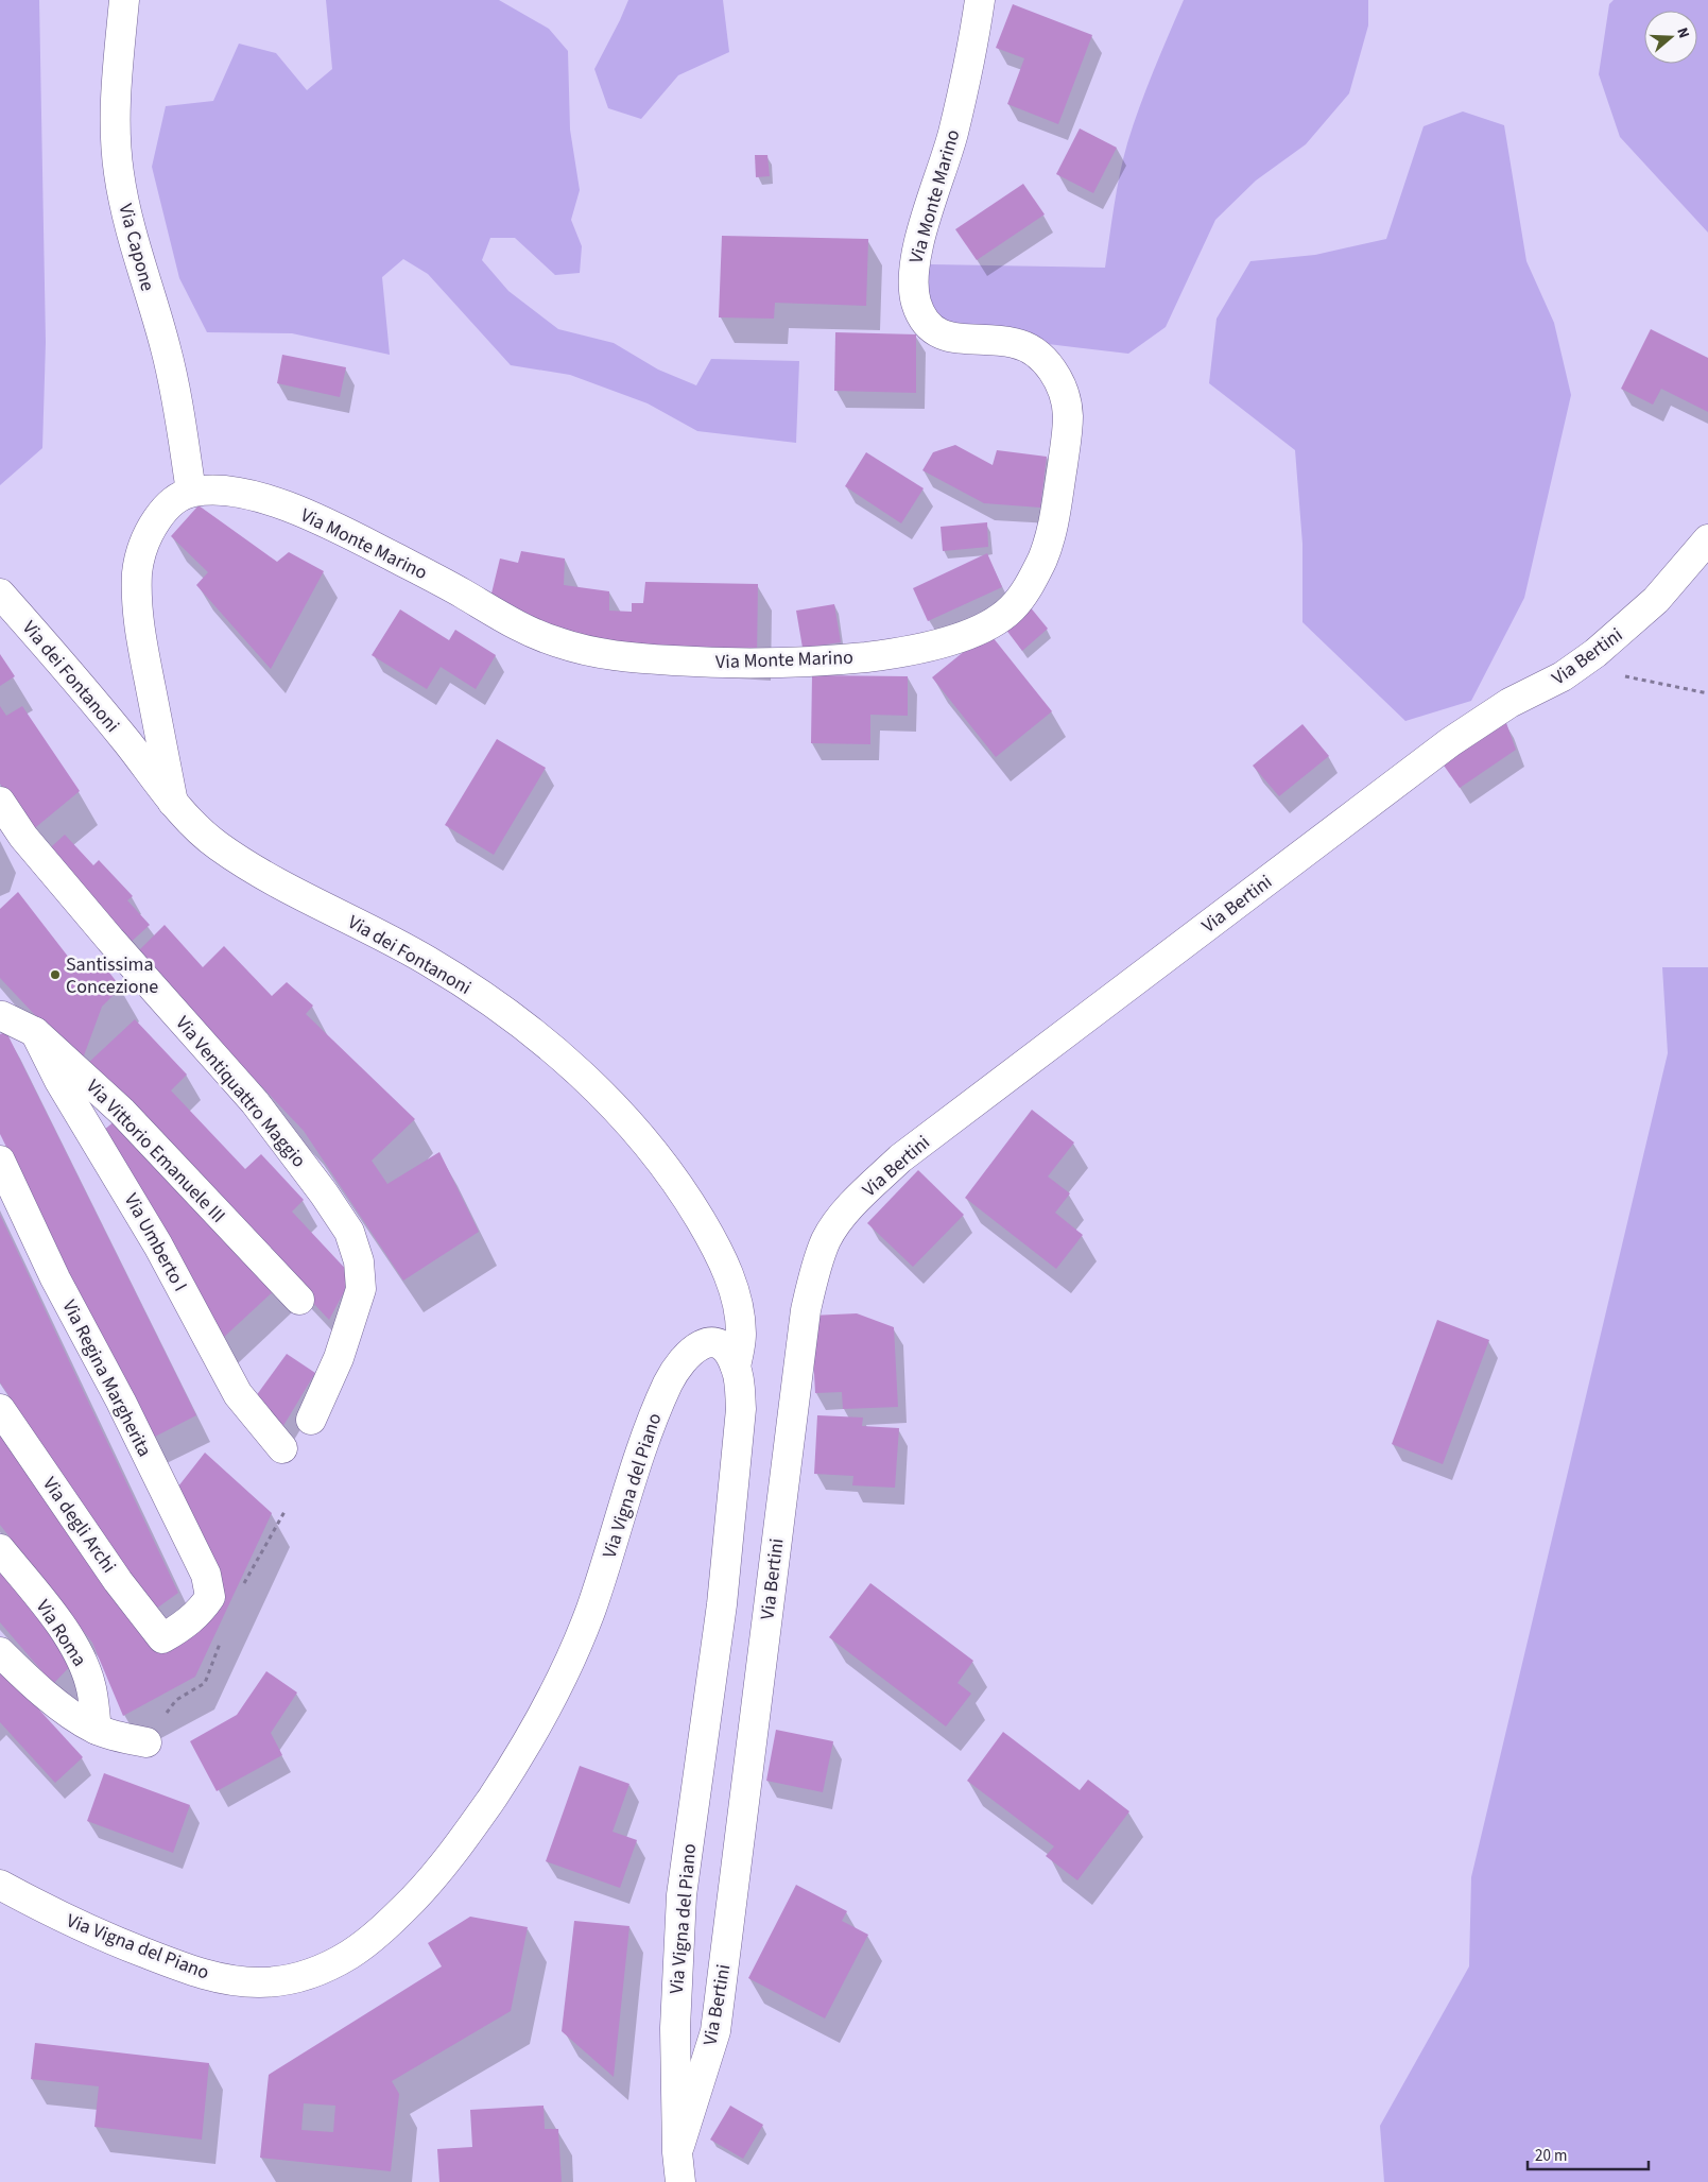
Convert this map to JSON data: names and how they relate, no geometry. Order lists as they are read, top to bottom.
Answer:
{
  "streets": {
    "street": [
      "Via Monte Marino",
      "Via Capone",
      "Via Bertini",
      "Via dei Fontanoni",
      "Via Ventiquattro Maggio",
      "Via Vittorio Emanuele III",
      "Via Umberto I",
      "Via Regina Margherita",
      "Via Vigna del Piano",
      "Via degli Archi",
      "Via Roma"
    ]
  },
  "crossings": [
    ["Via Monte Marino", "Via Capone"],
    ["Via Bertini", "Via Vigna del Piano"],
    ["Via dei Fontanoni", "Via Vigna del Piano"],
    ["Via Vittorio Emanuele III", "Via Umberto I"],
    ["Via Regina Margherita", "Via degli Archi"]
  ],
  "places": ["Santissima Concezione"],
  "scale_bar": "20 m",
  "north": "right"
}
